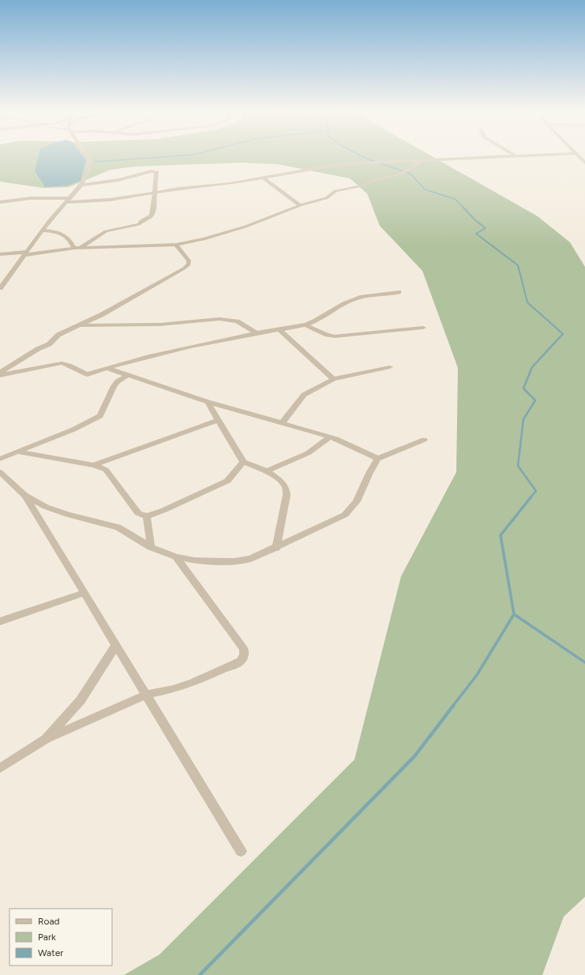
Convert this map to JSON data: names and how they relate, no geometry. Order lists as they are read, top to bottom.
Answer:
{
  "legend": ["Road", "Park", "Water"]
}
